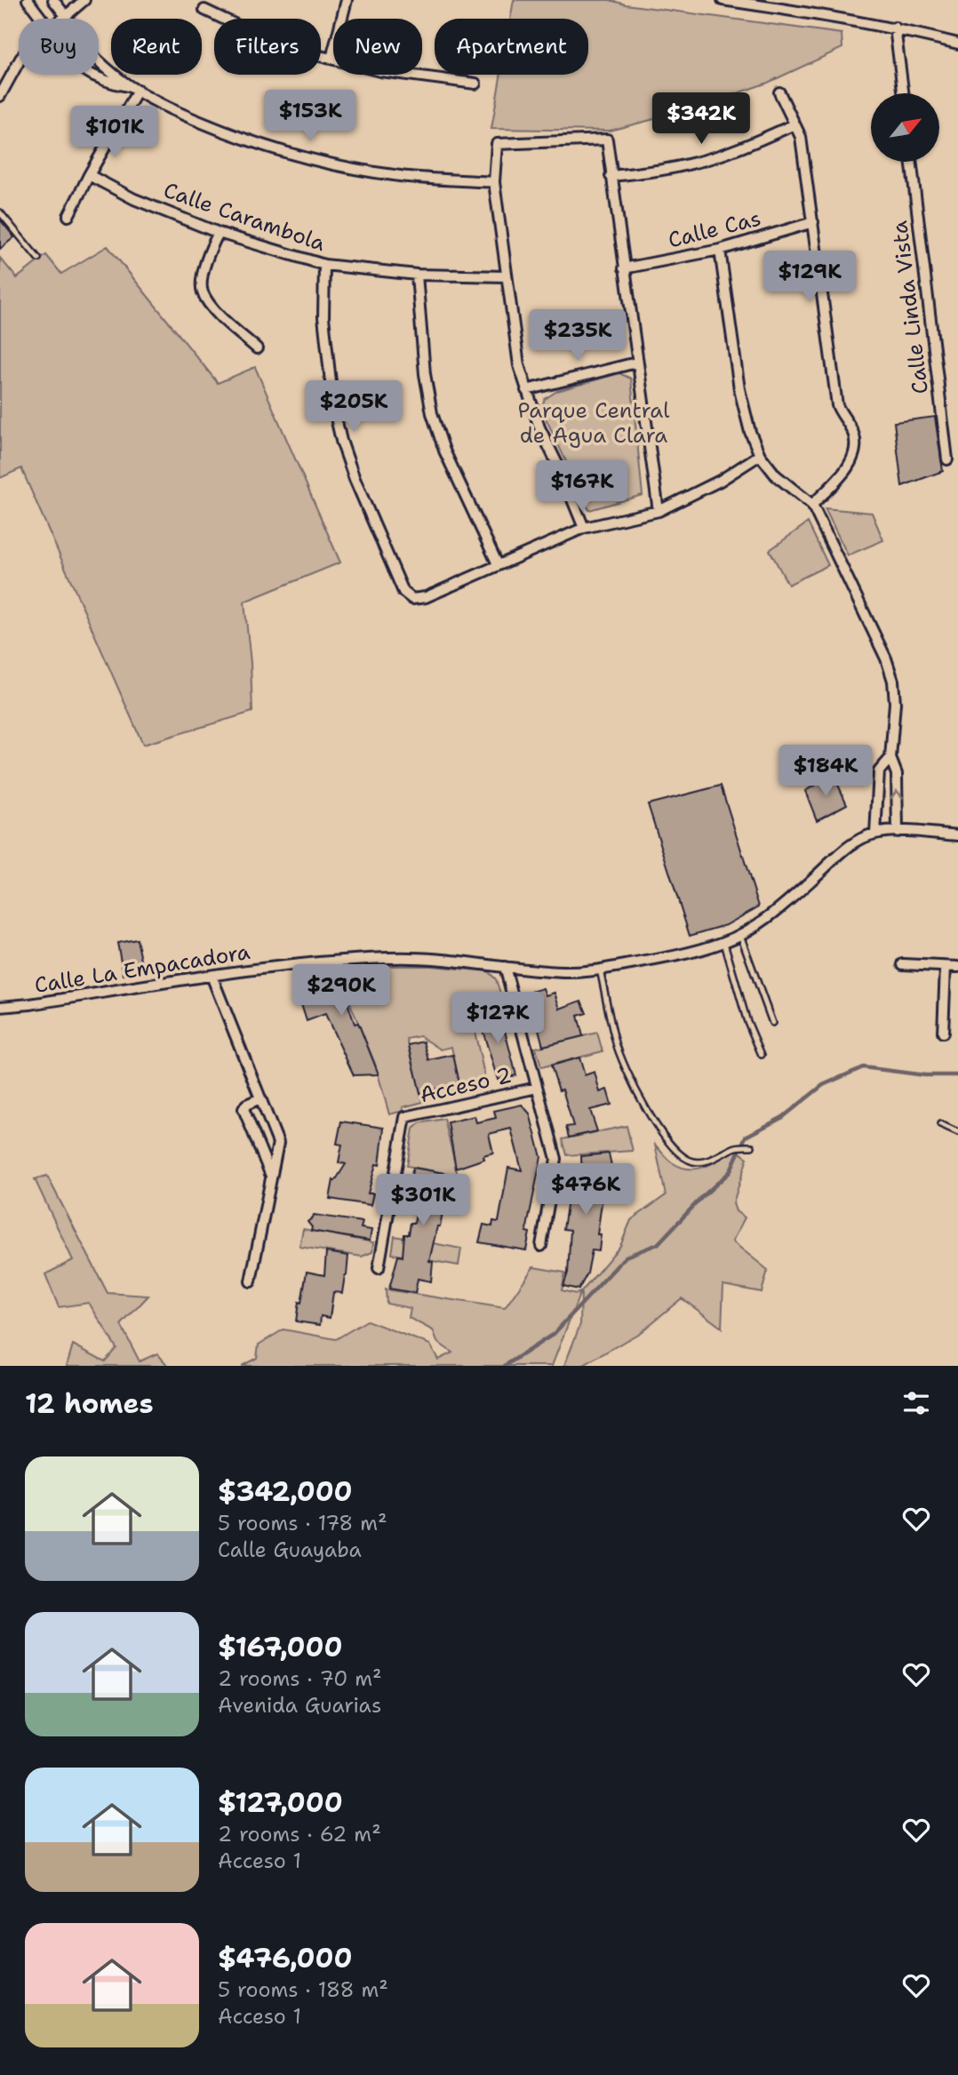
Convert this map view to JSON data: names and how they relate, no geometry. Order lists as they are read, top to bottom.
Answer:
{
  "streets": {
    "street": [
      "Calle Carambola",
      "Calle Cas",
      "Calle Linda Vista",
      "Calle La Empacadora",
      "Acceso 2"
    ]
  },
  "parks": ["Parque Central de Agua Clara"],
  "north": "top right",
  "page": {
    "chip": [
      "Buy",
      "Rent",
      "Filters",
      "New",
      "Apartment"
    ],
    "price": [
      "$153K",
      "$342K",
      "$101K",
      "$129K",
      "$235K",
      "$205K",
      "$167K",
      "$184K",
      "$290K",
      "$127K",
      "$476K",
      "$301K"
    ],
    "heading": "12 homes",
    "list": [
      {
        "name": "$342,000",
        "note": "5 rooms · 178 m² · Calle Guayaba"
      },
      {
        "name": "$167,000",
        "note": "2 rooms · 70 m² · Avenida Guarias"
      },
      {
        "name": "$127,000",
        "note": "2 rooms · 62 m² · Acceso 1"
      },
      {
        "name": "$476,000",
        "note": "5 rooms · 188 m² · Acceso 1"
      }
    ]
  }
}
